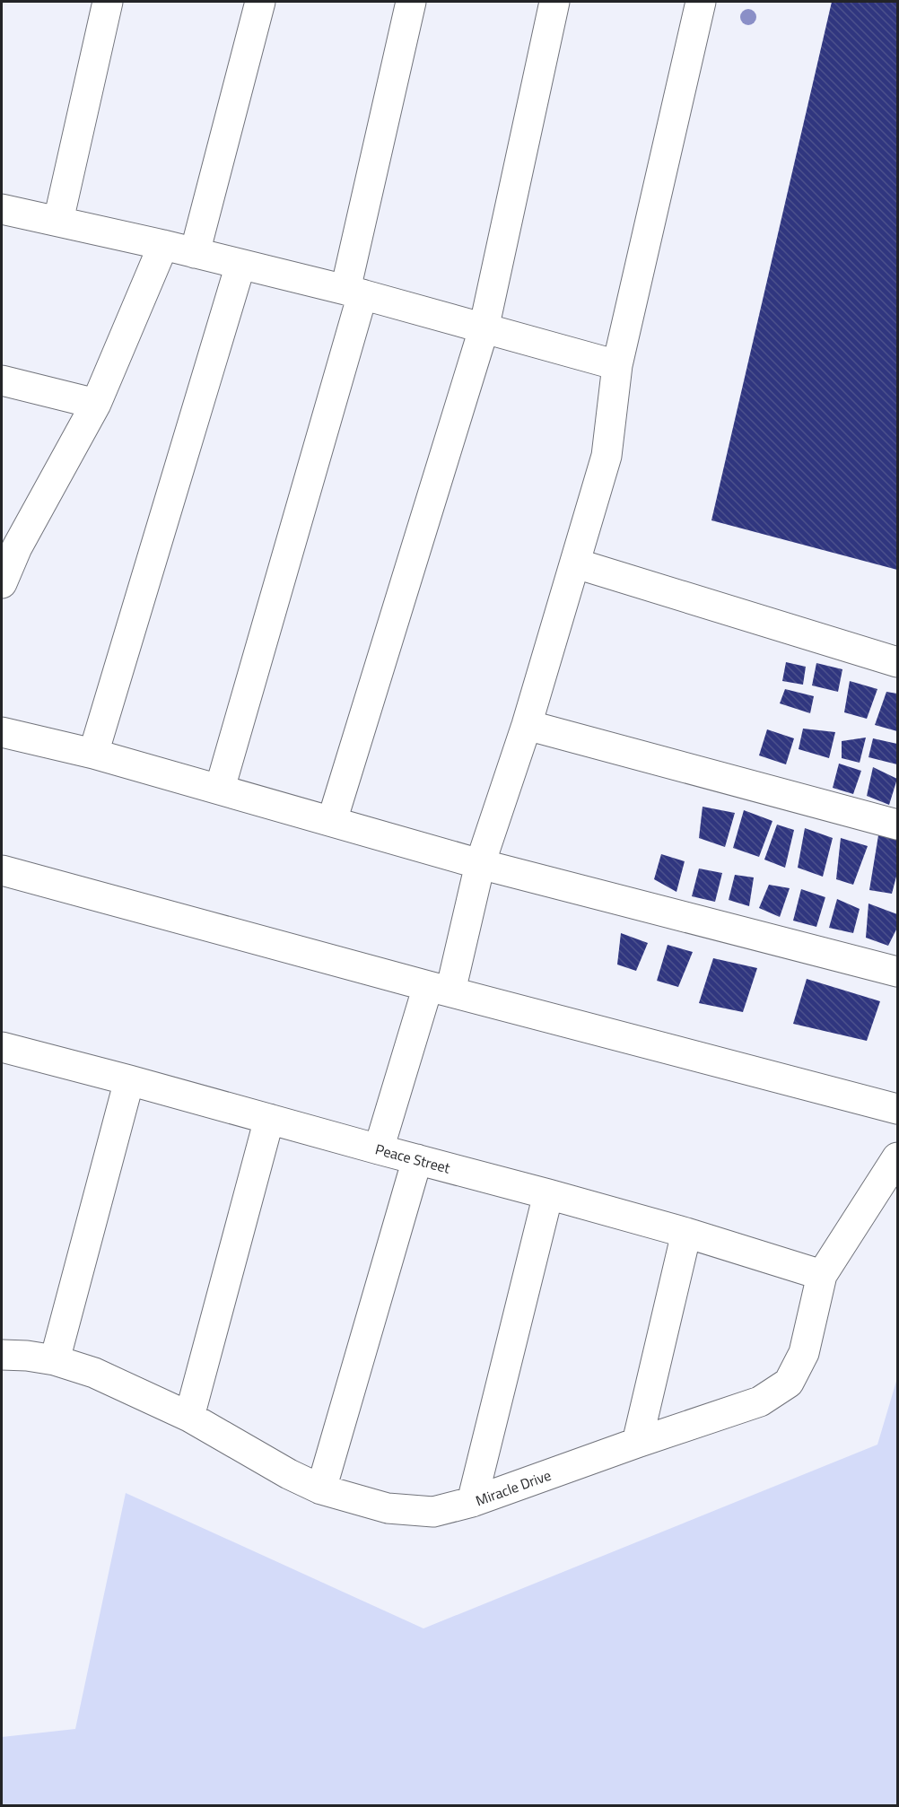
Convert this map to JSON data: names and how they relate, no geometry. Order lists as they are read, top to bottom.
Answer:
{
  "streets": {
    "street": ["Peace Street", "Miracle Drive"]
  },
  "crossings": [
    ["Peace Street", "Miracle Drive"]
  ]
}
